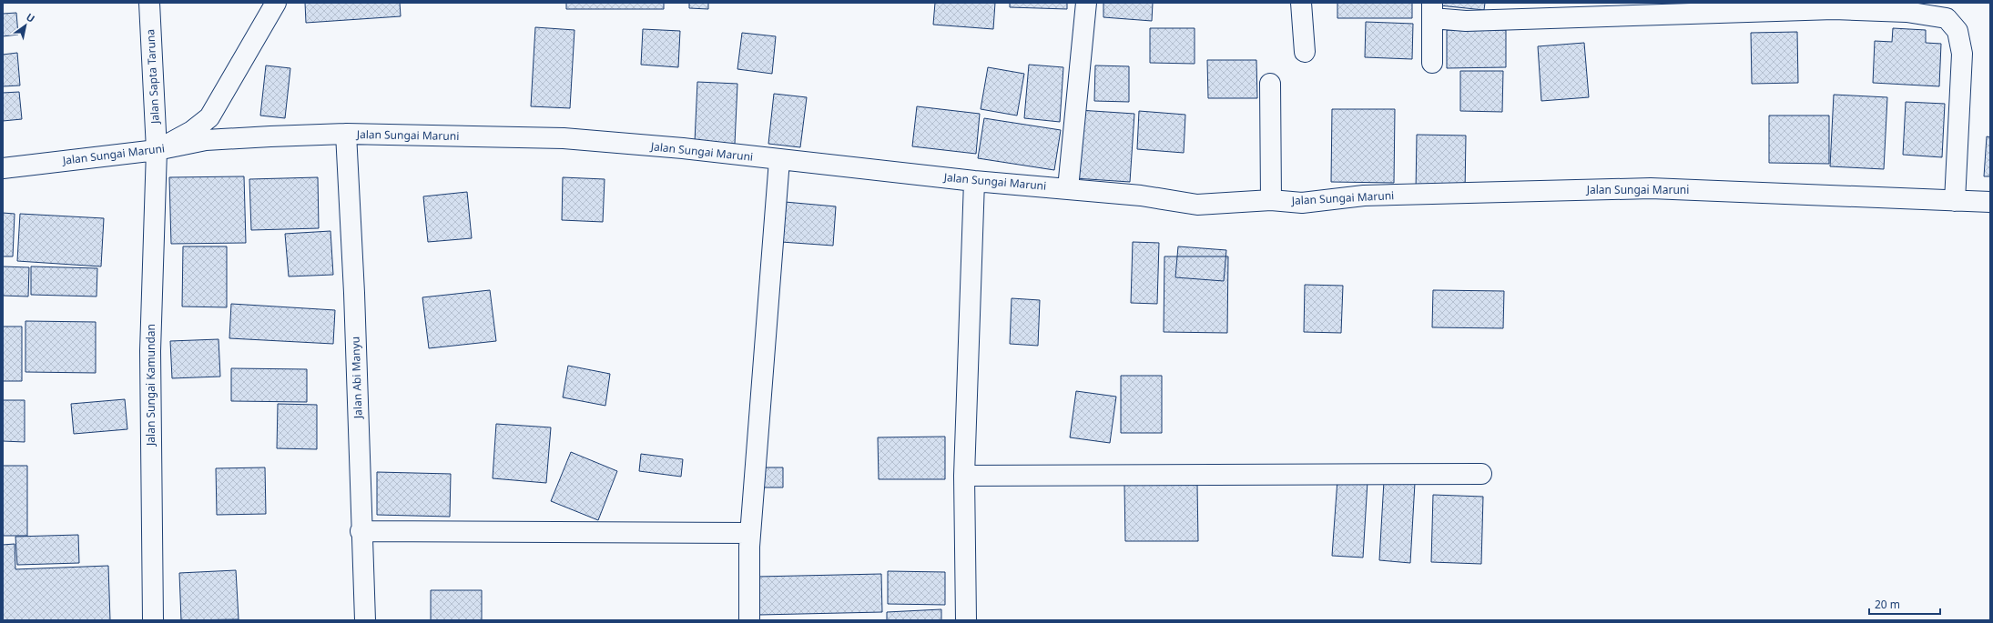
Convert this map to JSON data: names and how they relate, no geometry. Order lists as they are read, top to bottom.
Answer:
{
  "streets": {
    "street": [
      "Jalan Sapta Taruna",
      "Jalan Sungai Maruni",
      "Jalan Abi Manyu",
      "Jalan Sungai Kamundan"
    ]
  },
  "crossings": [
    ["Jalan Sapta Taruna", "Jalan Sungai Maruni"],
    ["Jalan Sapta Taruna", "Jalan Sungai Kamundan"],
    ["Jalan Sungai Maruni", "Jalan Abi Manyu"],
    ["Jalan Sungai Maruni", "Jalan Sungai Kamundan"]
  ],
  "scale_bar": "20 m",
  "north": "top right"
}
